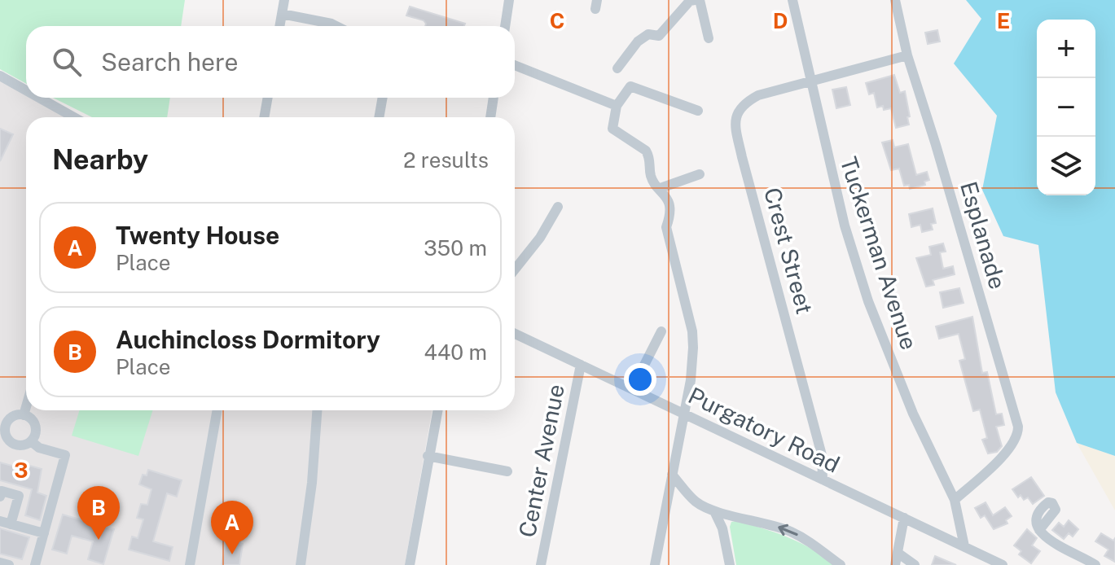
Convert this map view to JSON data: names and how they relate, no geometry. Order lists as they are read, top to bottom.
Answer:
{
  "streets": {
    "street": [
      "Esplanade",
      "Crest Street",
      "Tuckerman Avenue",
      "Purgatory Road",
      "Center Avenue"
    ]
  },
  "crossings": [
    ["Esplanade", "Tuckerman Avenue"],
    ["Crest Street", "Tuckerman Avenue"],
    ["Crest Street", "Purgatory Road"],
    ["Tuckerman Avenue", "Purgatory Road"],
    ["Purgatory Road", "Center Avenue"]
  ],
  "page": {
    "map_buttons": ["+", "−"],
    "search": "Search here",
    "heading": ["Nearby", "2 results"],
    "list": [
      {
        "mark": "A",
        "name": "Twenty House",
        "note": "Place",
        "value": "350 m"
      },
      {
        "mark": "B",
        "name": "Auchincloss Dormitory",
        "note": "Place",
        "value": "440 m"
      }
    ],
    "pins": ["B", "A"]
  },
  "grid": {
    "columns": ["C", "D", "E"],
    "rows": ["3"]
  }
}
